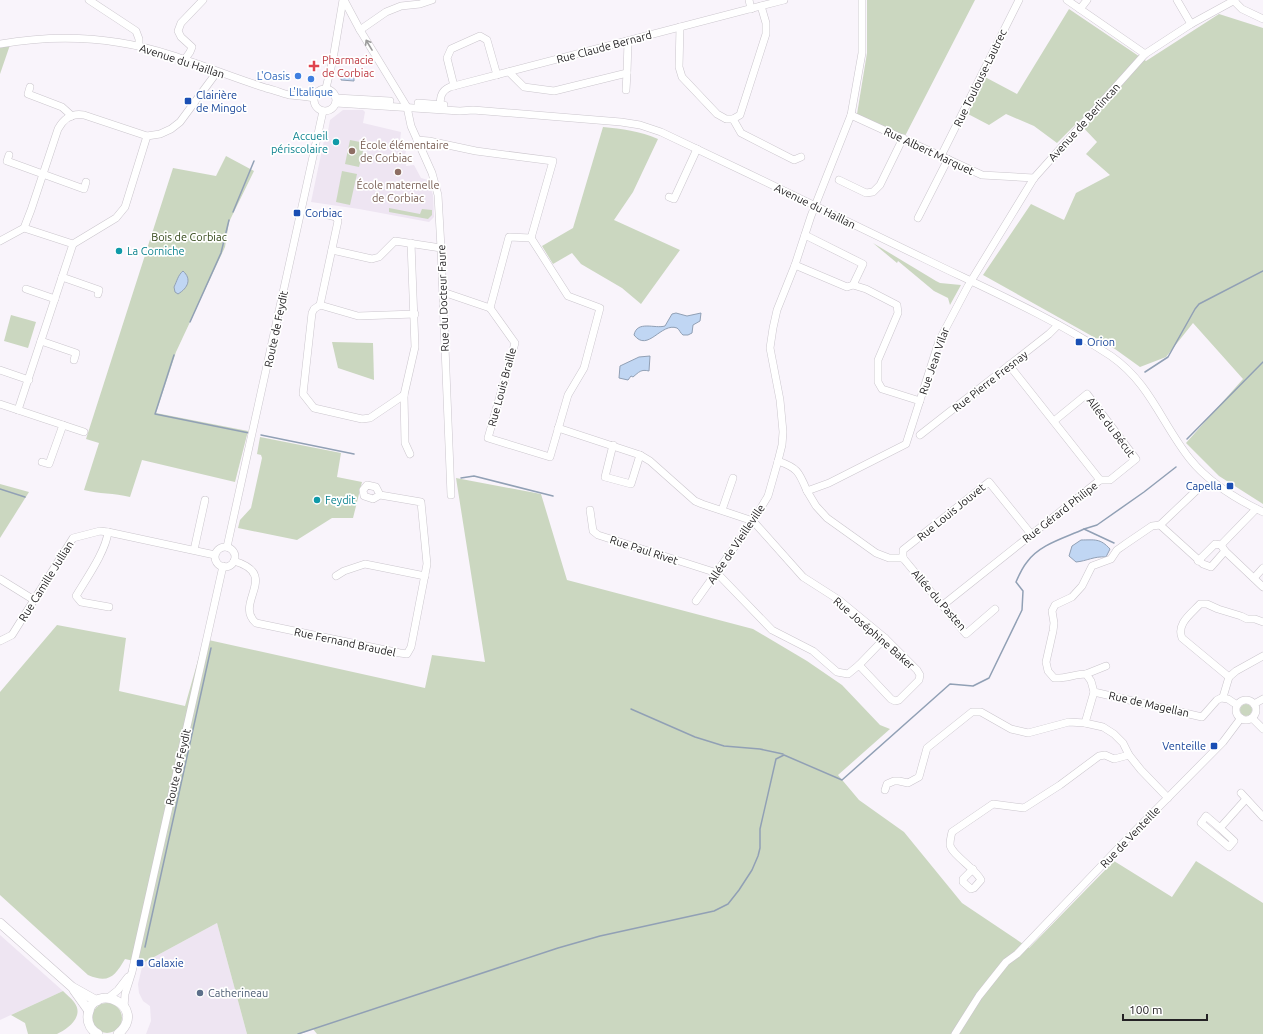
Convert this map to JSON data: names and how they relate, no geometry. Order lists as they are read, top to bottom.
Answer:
{
  "streets": {
    "street": [
      "Rue Claude Bernard",
      "Avenue du Haillan",
      "Rue Toulouse-Lautrec",
      "Avenue de Berlincan",
      "Rue Albert Marquet",
      "Rue du Docteur Faure",
      "Route de Feydit",
      "Rue Jean Vilar",
      "Rue Pierre Fresnay",
      "Rue Louis Braille",
      "Allée du Bécut",
      "Rue Louis Jouvet",
      "Rue Gérard Philipe",
      "Allée de Vieilleville",
      "Rue Paul Rivet",
      "Rue Camille Jullian",
      "Allée du Pasten",
      "Rue Joséphine Baker",
      "Rue Fernand Braudel",
      "Rue de Magellan",
      "Rue de Venteille"
    ]
  },
  "crossings": [
    ["Rue Claude Bernard", "Avenue du Haillan"],
    ["Avenue du Haillan", "Avenue de Berlincan"],
    ["Avenue du Haillan", "Rue du Docteur Faure"],
    ["Avenue du Haillan", "Route de Feydit"],
    ["Avenue du Haillan", "Rue Jean Vilar"],
    ["Avenue du Haillan", "Rue Pierre Fresnay"],
    ["Avenue du Haillan", "Allée de Vieilleville"],
    ["Rue Toulouse-Lautrec", "Rue Albert Marquet"],
    ["Avenue de Berlincan", "Rue Albert Marquet"],
    ["Avenue de Berlincan", "Rue Jean Vilar"],
    ["Rue Albert Marquet", "Allée de Vieilleville"],
    ["Route de Feydit", "Rue Camille Jullian"],
    ["Route de Feydit", "Rue Fernand Braudel"],
    ["Rue Pierre Fresnay", "Rue Gérard Philipe"],
    ["Allée du Bécut", "Rue Gérard Philipe"],
    ["Rue Louis Jouvet", "Rue Gérard Philipe"],
    ["Rue Louis Jouvet", "Allée du Pasten"],
    ["Rue Gérard Philipe", "Allée du Pasten"],
    ["Allée de Vieilleville", "Rue Paul Rivet"],
    ["Allée de Vieilleville", "Rue Joséphine Baker"],
    ["Rue Camille Jullian", "Rue Fernand Braudel"]
  ],
  "parks": ["Bois de Corbiac"],
  "places": {
    "health": ["Pharmacie de Corbiac"],
    "other": [
      "L'Oasis",
      "L'Italique",
      "Accueil périscolaire",
      "École élémentaire de Corbiac",
      "École maternelle de Corbiac",
      "La Corniche",
      "Feydit",
      "Catherineau"
    ],
    "transit": [
      "Clairière de Mingot",
      "Corbiac",
      "Orion",
      "Capella",
      "Venteille",
      "Galaxie"
    ]
  },
  "scale_bar": "100 m"
}
